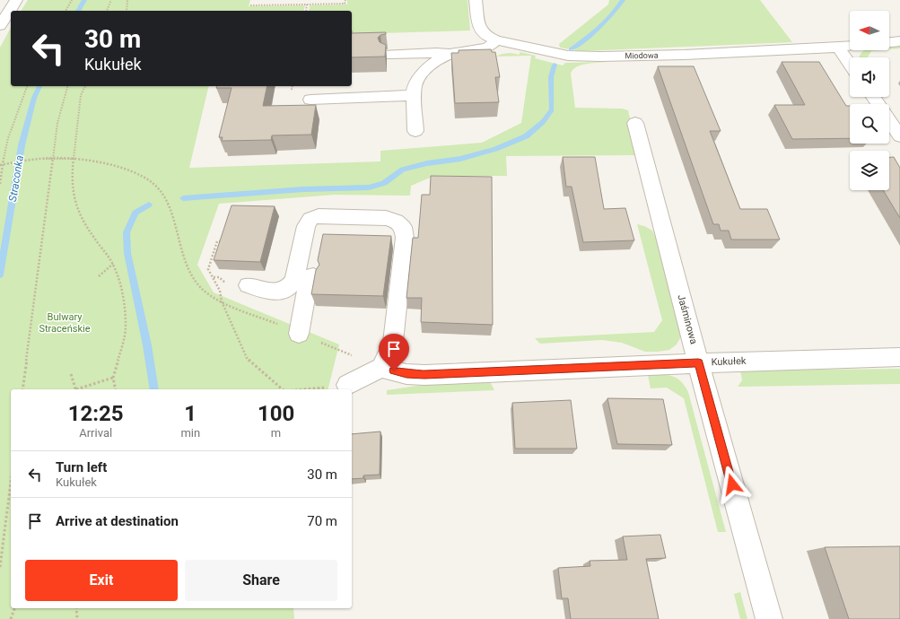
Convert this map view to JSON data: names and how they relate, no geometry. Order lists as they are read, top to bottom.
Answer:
{
  "streets": {
    "street": ["Miodowa", "Jaśminowa", "Kukułek"]
  },
  "crossings": [
    ["Jaśminowa", "Kukułek"]
  ],
  "water": ["Straconka"],
  "parks": ["Bulwary Straceńskie"],
  "north": "left",
  "page": {
    "turn": ["30 m", "Kukułek"],
    "eta": [
      "12:25",
      "Arrival",
      "1",
      "min",
      "100",
      "m"
    ],
    "list": [
      {
        "name": "Turn left",
        "note": "Kukułek",
        "value": "30 m"
      },
      {
        "name": "Arrive at destination",
        "value": "70 m"
      }
    ],
    "buttons": ["Exit", "Share"]
  }
}
